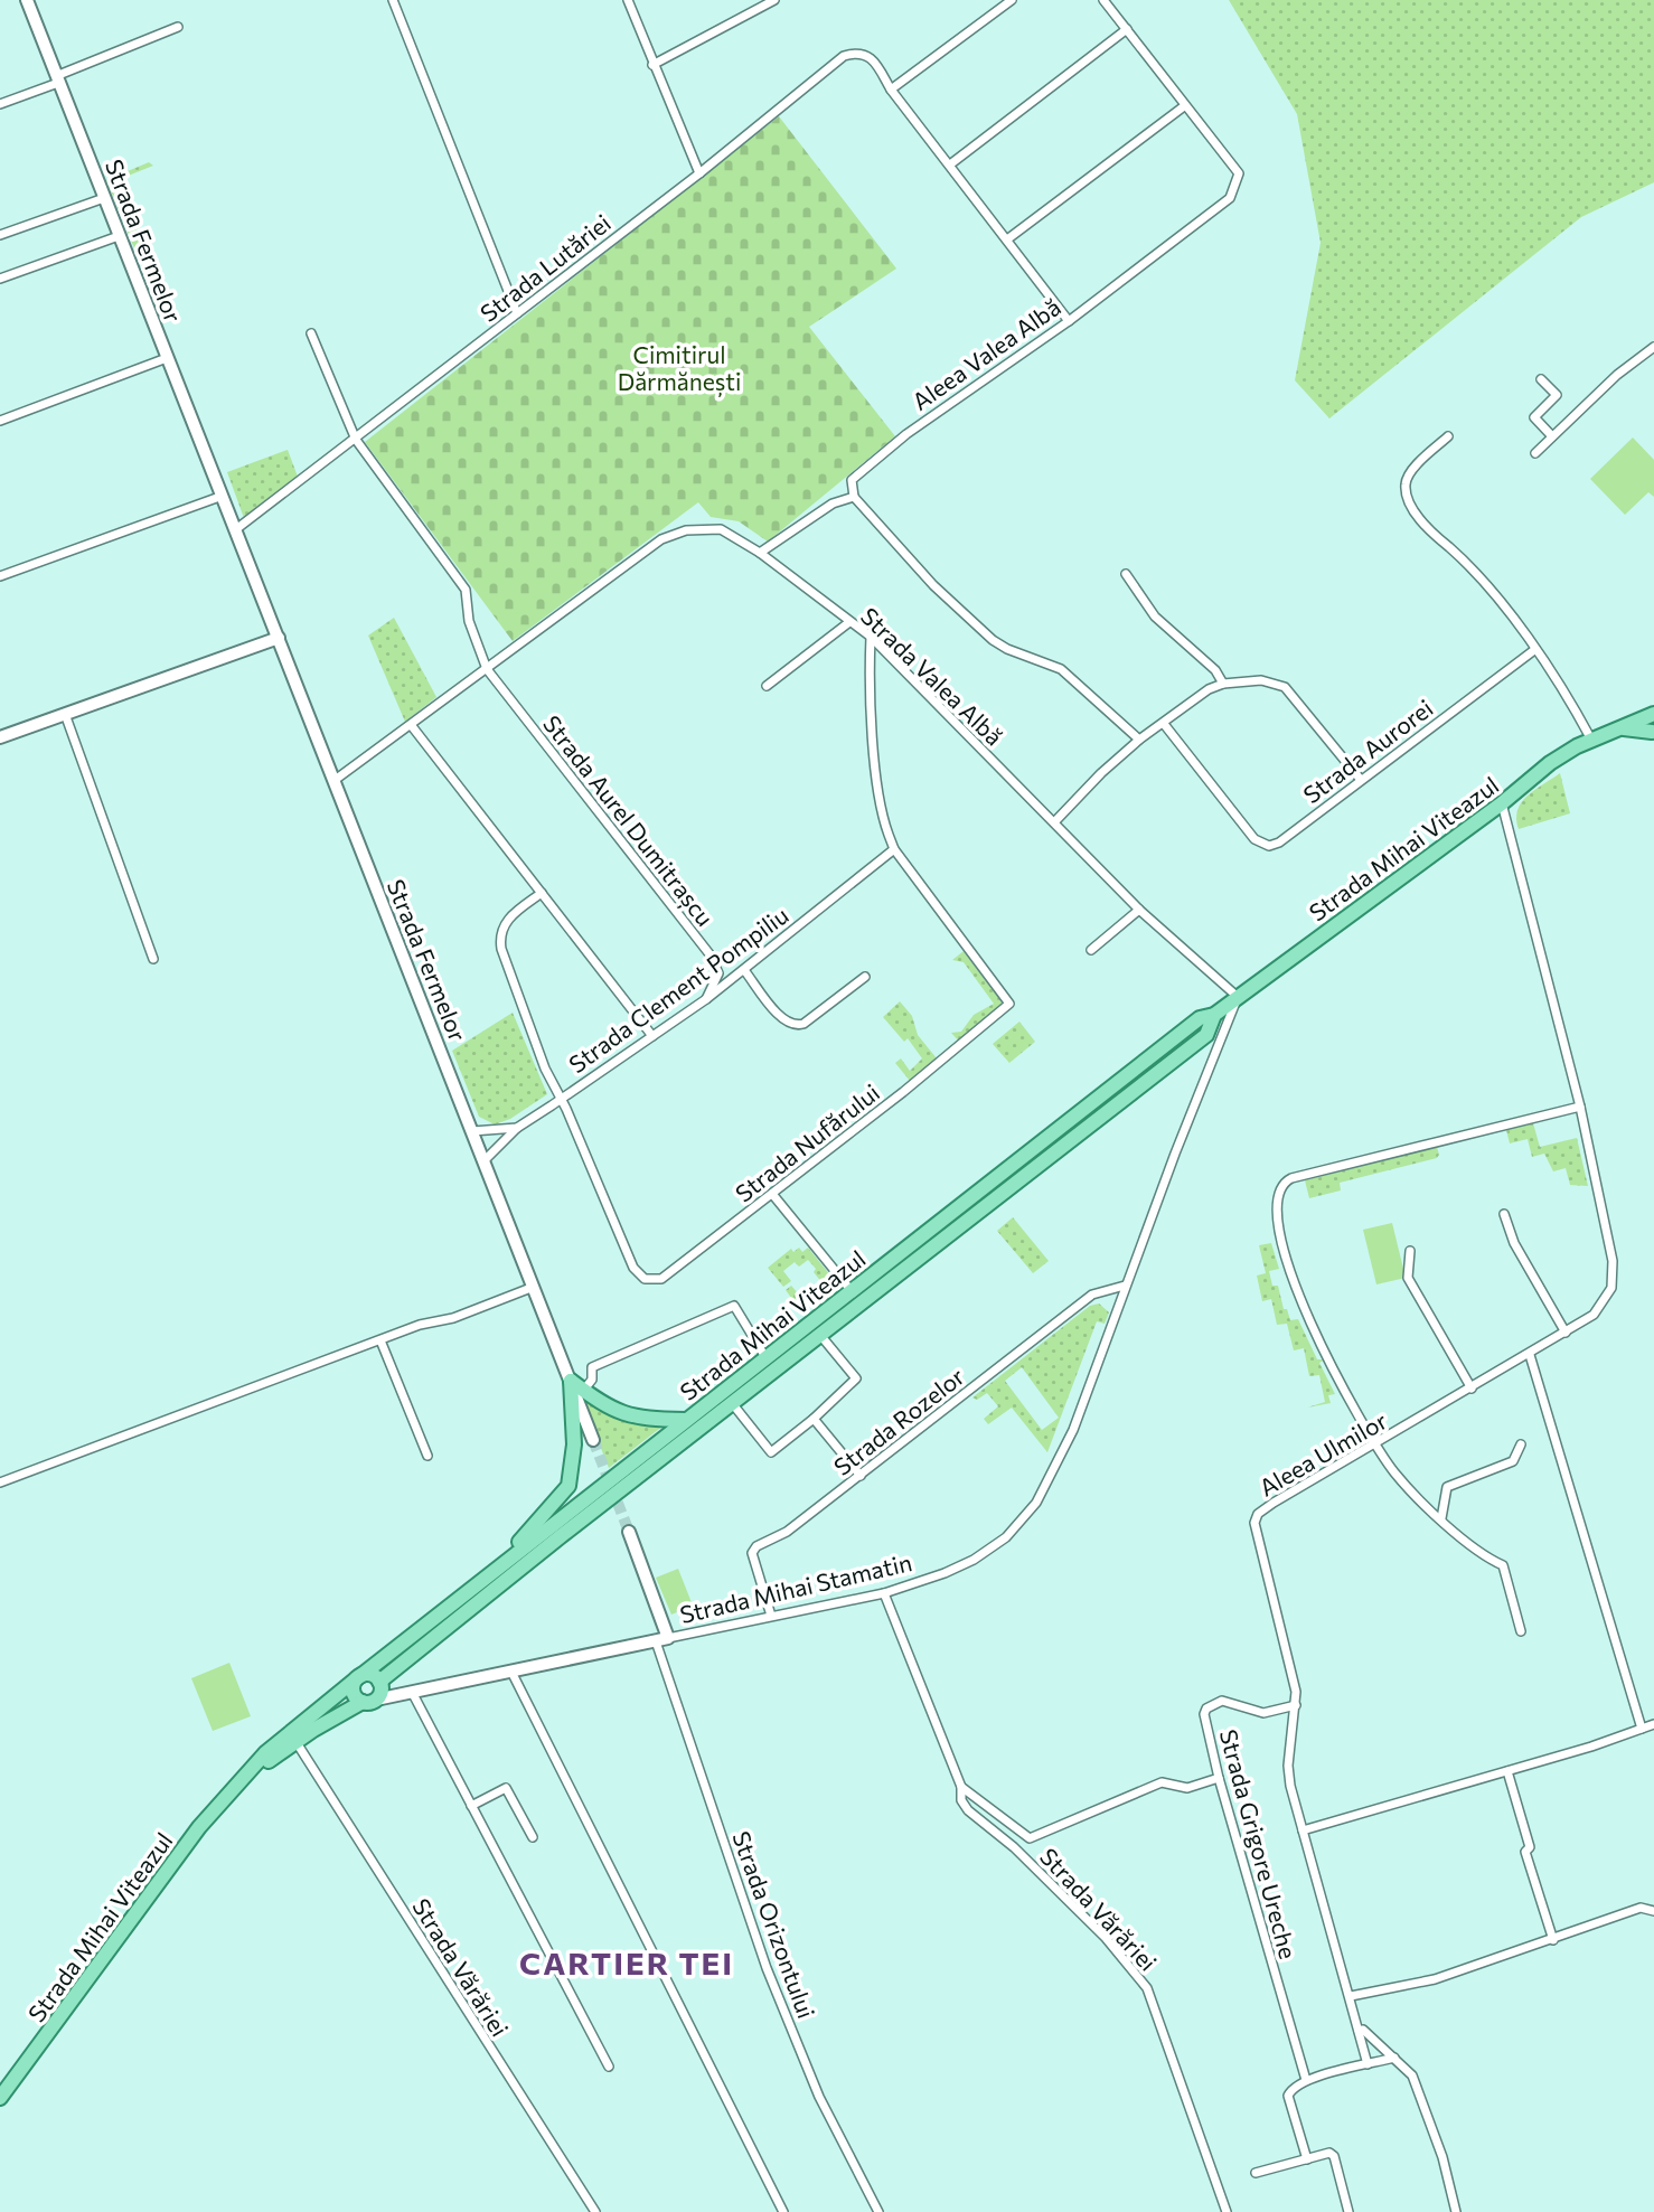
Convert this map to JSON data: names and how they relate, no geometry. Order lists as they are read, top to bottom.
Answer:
{
  "streets": {
    "main road": ["Strada Mihai Viteazul"],
    "street": [
      "Strada Fermelor",
      "Strada Lutăriei",
      "Aleea Valea Albă",
      "Strada Valea Albă",
      "Strada Aurorei",
      "Strada Aurel Dumitrașcu",
      "Strada Clement Pompiliu",
      "Strada Nufărului",
      "Strada Rozelor",
      "Aleea Ulmilor",
      "Strada Mihai Stamatin",
      "Strada Grigore Ureche",
      "Strada Vărăriei",
      "Strada Orizontului"
    ]
  },
  "crossings": [
    ["Strada Fermelor", "Strada Lutăriei"],
    ["Strada Fermelor", "Strada Valea Albă"],
    ["Strada Fermelor", "Strada Clement Pompiliu"],
    ["Strada Lutăriei", "Strada Aurel Dumitrașcu"],
    ["Strada Valea Albă", "Strada Aurel Dumitrașcu"],
    ["Strada Valea Albă", "Strada Mihai Viteazul"],
    ["Strada Valea Albă", "Strada Nufărului"],
    ["Strada Valea Albă", "Strada Mihai Stamatin"],
    ["Strada Aurel Dumitrașcu", "Strada Clement Pompiliu"],
    ["Strada Mihai Viteazul", "Aleea Ulmilor"],
    ["Strada Mihai Viteazul", "Strada Mihai Stamatin"],
    ["Strada Mihai Viteazul", "Strada Vărăriei"],
    ["Strada Clement Pompiliu", "Strada Nufărului"],
    ["Strada Rozelor", "Strada Mihai Stamatin"],
    ["Aleea Ulmilor", "Strada Grigore Ureche"],
    ["Strada Mihai Stamatin", "Strada Vărăriei"],
    ["Strada Mihai Stamatin", "Strada Orizontului"]
  ],
  "districts": ["CARTIER TEI"],
  "parks": ["Cimitirul Dărmănești"]
}
